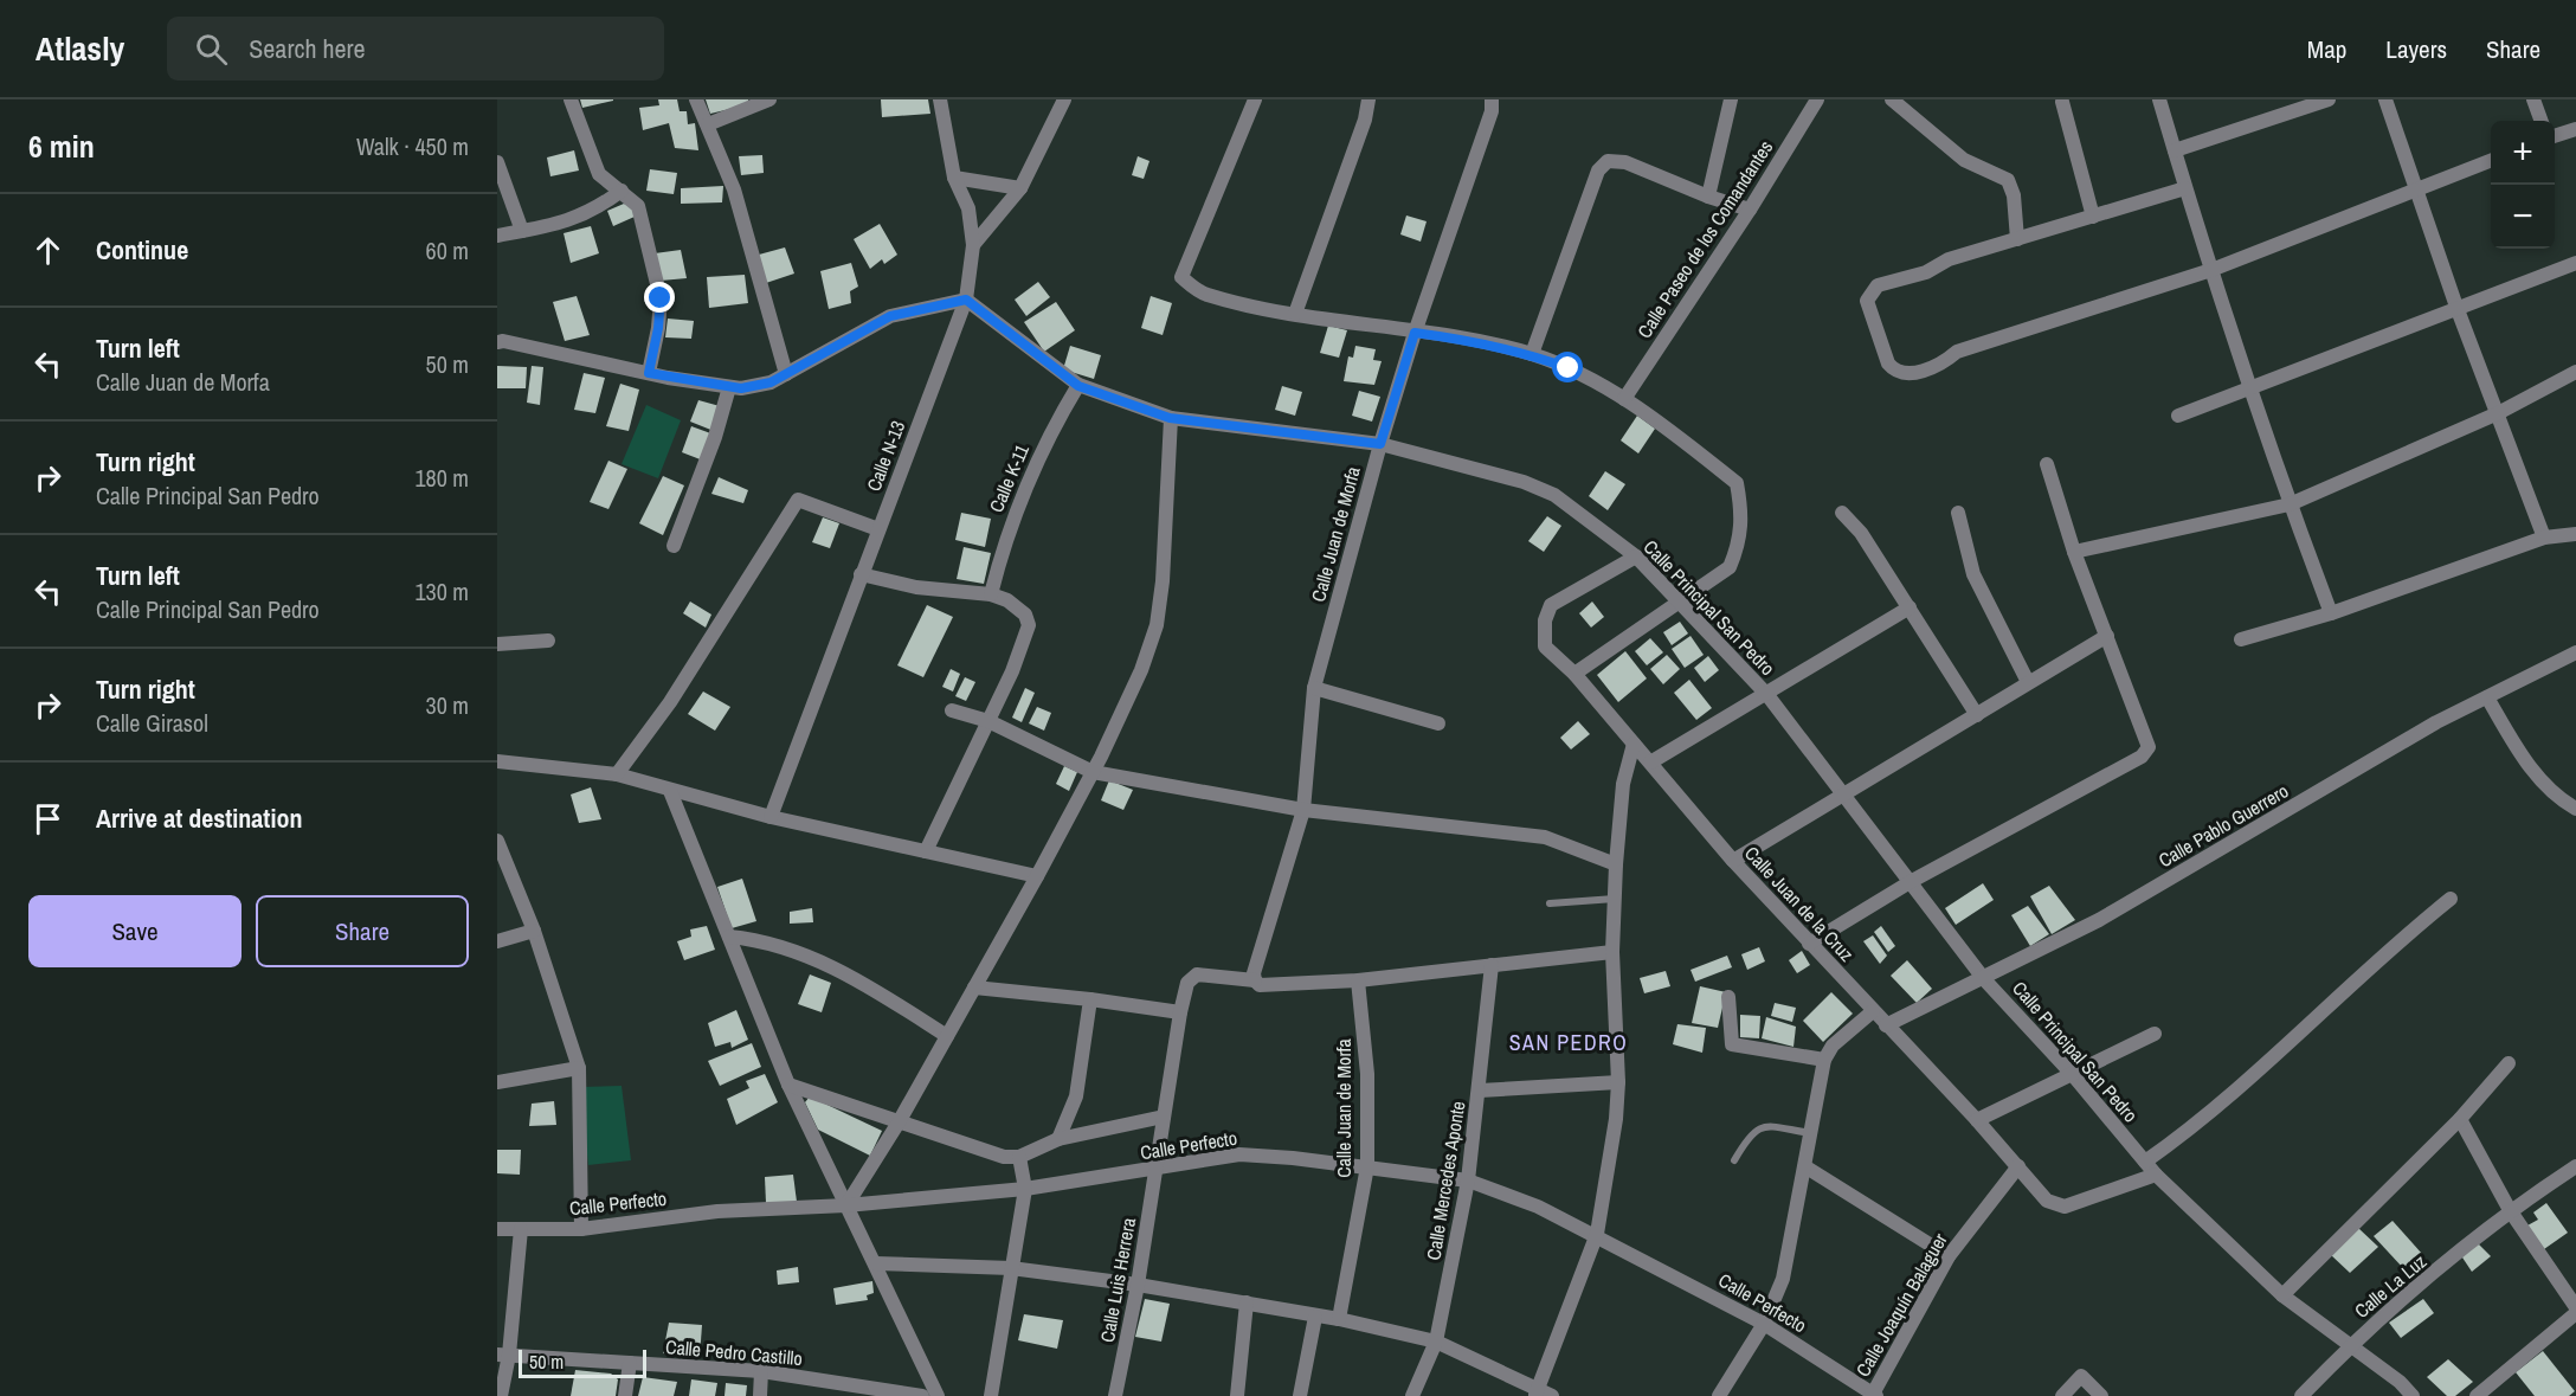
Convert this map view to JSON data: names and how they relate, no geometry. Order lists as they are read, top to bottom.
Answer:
{
  "streets": {
    "street": [
      "Calle Paseo de los Comandantes",
      "Calle N-13",
      "Calle K-11",
      "Calle Juan de Morfa",
      "Calle Principal San Pedro",
      "Calle Pablo Guerrero",
      "Calle Juan de la Cruz",
      "Calle Perfecto",
      "Calle Mercedes Aponte",
      "Calle Luis Herrera",
      "Calle La Luz",
      "Calle Joaquín Balaguer",
      "Calle Pedro Castillo"
    ]
  },
  "crossings": [
    ["Calle N-13", "Calle Principal San Pedro"],
    ["Calle K-11", "Calle Principal San Pedro"],
    ["Calle Juan de Morfa", "Calle Principal San Pedro"],
    ["Calle Juan de Morfa", "Calle Perfecto"],
    ["Calle Juan de Morfa", "Calle Luis Herrera"],
    ["Calle Principal San Pedro", "Calle Pablo Guerrero"],
    ["Calle Principal San Pedro", "Calle Juan de la Cruz"],
    ["Calle Principal San Pedro", "Calle La Luz"],
    ["Calle Pablo Guerrero", "Calle Juan de la Cruz"],
    ["Calle Juan de la Cruz", "Calle Joaquín Balaguer"],
    ["Calle Perfecto", "Calle Mercedes Aponte"],
    ["Calle Perfecto", "Calle Luis Herrera"],
    ["Calle Perfecto", "Calle Joaquín Balaguer"]
  ],
  "districts": ["SAN PEDRO"],
  "scale_bar": "50 m",
  "page": {
    "header": "Atlasly",
    "search": "Search here",
    "nav": ["Map", "Layers", "Share"],
    "heading": ["6 min", "Walk · 450 m"],
    "map_buttons": ["+", "−"],
    "list": [
      ["Continue", "60 m"],
      ["Turn left", "Calle Juan de Morfa", "50 m"],
      ["Turn right", "Calle Principal San Pedro", "180 m"],
      ["Turn left", "Calle Principal San Pedro", "130 m"],
      ["Turn right", "Calle Girasol", "30 m"],
      "Arrive at destination"
    ],
    "buttons": ["Save", "Share"],
    "scale": "50 m"
  }
}
